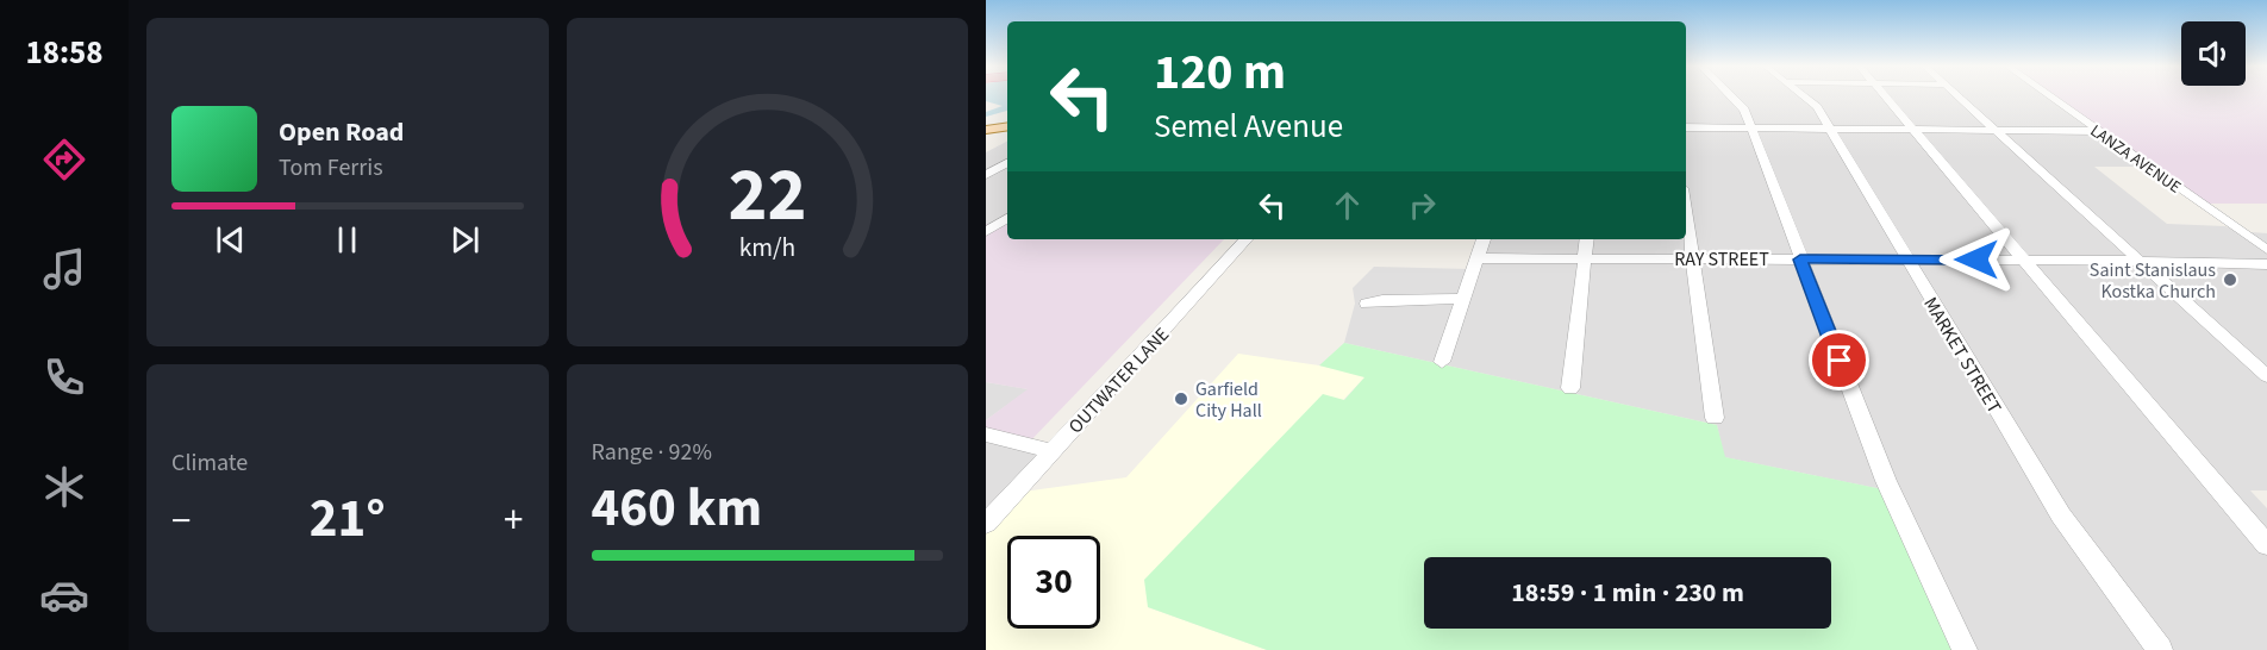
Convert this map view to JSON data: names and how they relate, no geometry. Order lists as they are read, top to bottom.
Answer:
{
  "streets": {
    "street": [
      "LANZA AVENUE",
      "RAY STREET",
      "MARKET STREET",
      "OUTWATER LANE"
    ]
  },
  "crossings": [
    ["RAY STREET", "MARKET STREET"]
  ],
  "places": ["Saint Stanislaus Kostka Church", "Garfield City Hall"],
  "page": {
    "tabs": "18:58",
    "turn": ["120 m", "Semel Avenue"],
    "song": ["Open Road", "Tom Ferris"],
    "tile": [
      "Climate",
      ["Range · 92%", "460 km"]
    ],
    "heat": ["−", "21°", "+"],
    "limit": "30",
    "trip": "18:59 · 1 min · 230 m",
    "gauge": ["22", "km/h"]
  }
}
